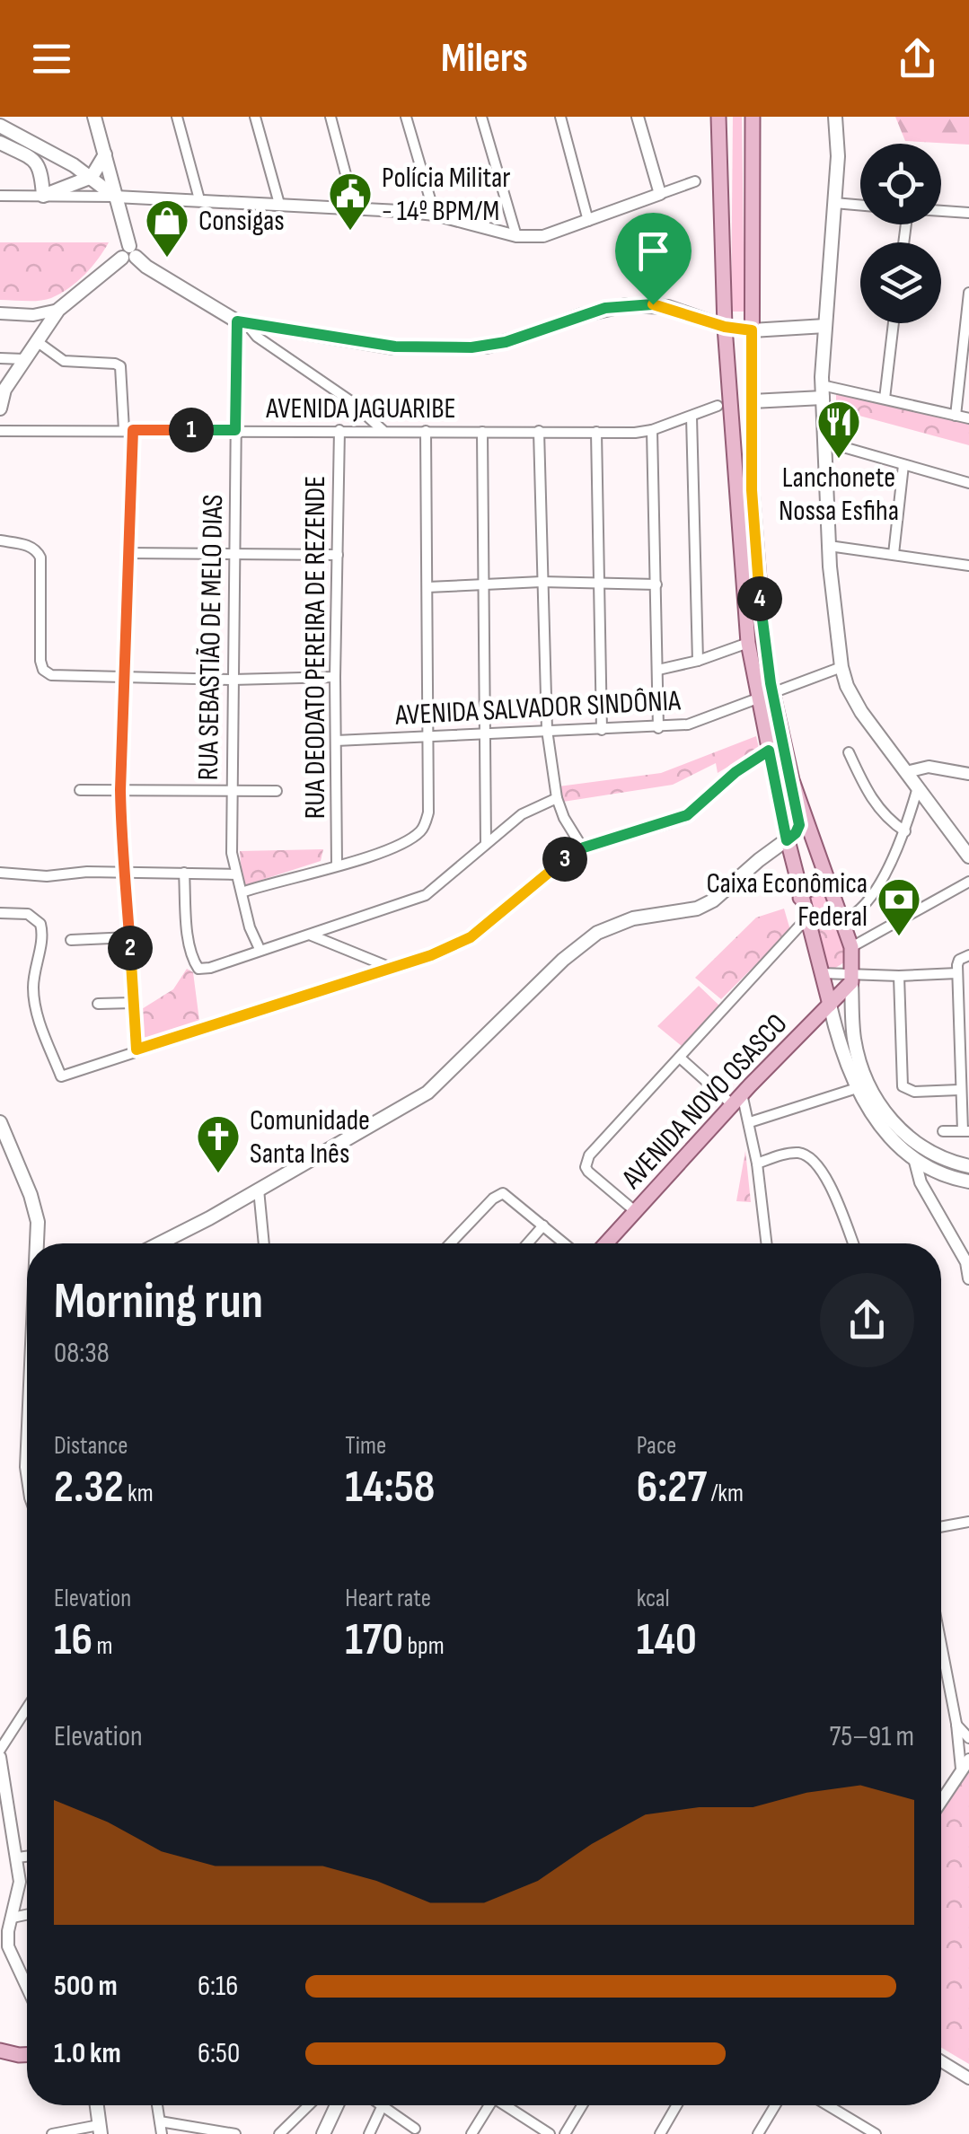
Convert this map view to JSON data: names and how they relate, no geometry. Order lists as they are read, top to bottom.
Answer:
{
  "streets": {
    "main road": ["AVENIDA NOVO OSASCO"],
    "street": [
      "AVENIDA JAGUARIBE",
      "RUA SEBASTIÃO DE MELO DIAS",
      "RUA DEODATO PEREIRA DE REZENDE",
      "AVENIDA SALVADOR SINDÔNIA"
    ]
  },
  "crossings": [
    ["AVENIDA JAGUARIBE", "RUA SEBASTIÃO DE MELO DIAS"],
    ["AVENIDA JAGUARIBE", "RUA DEODATO PEREIRA DE REZENDE"],
    ["RUA DEODATO PEREIRA DE REZENDE", "AVENIDA SALVADOR SINDÔNIA"]
  ],
  "places": {
    "public building": ["Polícia Militar - 14º BPM/M"],
    "shop": ["Consigas"],
    "restaurant": ["Lanchonete Nossa Esfiha"],
    "bank": ["Caixa Econômica Federal"],
    "church": ["Comunidade Santa Inês"]
  },
  "page": {
    "header": "Milers",
    "pins": [
      "1",
      "4",
      "3",
      "2"
    ],
    "heading": ["Morning run", "08:38"],
    "stats": [
      ["Distance", "2.32 km"],
      ["Time", "14:58"],
      ["Pace", "6:27 /km"],
      ["Elevation", "16 m"],
      ["Heart rate", "170 bpm"],
      ["kcal", "140"]
    ],
    "chart": ["Elevation", "75–91 m"],
    "list": [
      {
        "name": "500 m",
        "note": "6:16"
      },
      {
        "name": "1.0 km",
        "note": "6:50"
      }
    ]
  }
}
